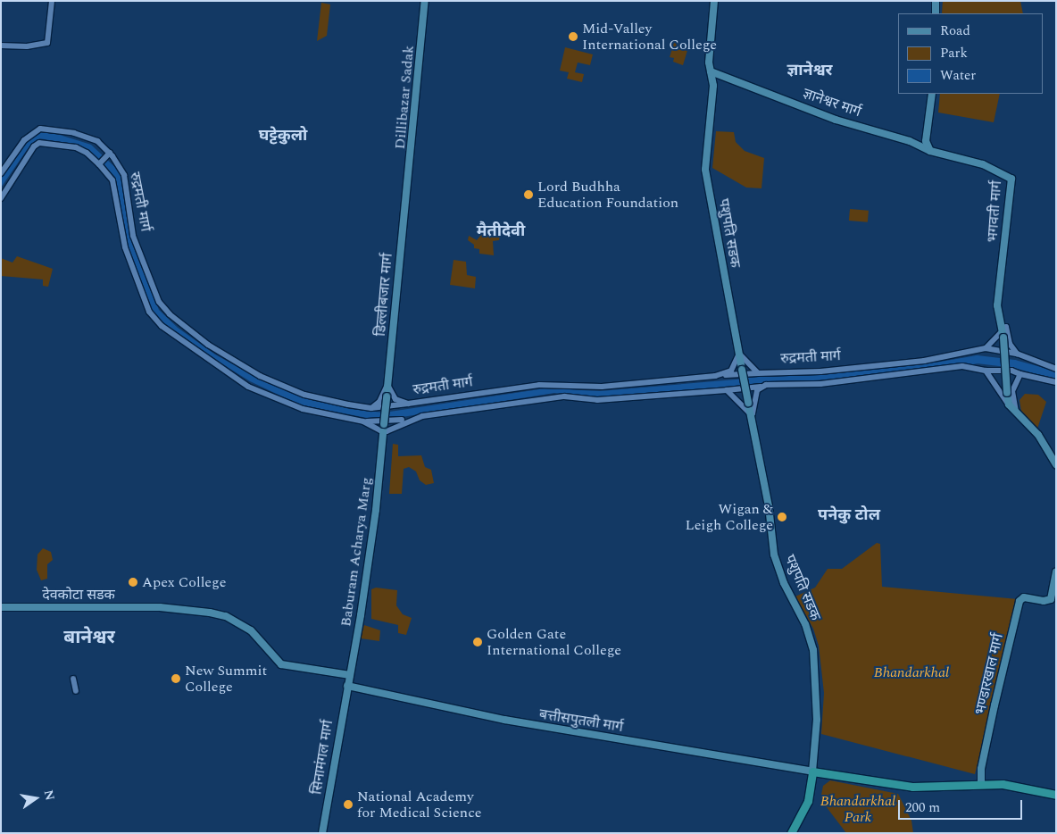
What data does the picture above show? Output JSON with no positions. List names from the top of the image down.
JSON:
{
  "streets": {
    "main road": [
      "Dillibazar Sadak",
      "ज्ञानेश्वर मार्ग",
      "भगवती मार्ग",
      "पशुपति सडक",
      "डिल्लीबजार मार्ग",
      "Baburam Acharya Marg",
      "देवकोटा सडक",
      "भण्डारखाल मार्ग",
      "बत्तीसपुतली मार्ग",
      "सिनामंगल मार्ग"
    ],
    "street": ["रुद्रमती मार्ग"]
  },
  "crossings": [
    ["Dillibazar Sadak", "डिल्लीबजार मार्ग"],
    ["ज्ञानेश्वर मार्ग", "भगवती मार्ग"],
    ["ज्ञानेश्वर मार्ग", "पशुपति सडक"],
    ["रुद्रमती मार्ग", "पशुपति सडक"],
    ["रुद्रमती मार्ग", "डिल्लीबजार मार्ग"],
    ["पशुपति सडक", "बत्तीसपुतली मार्ग"],
    ["डिल्लीबजार मार्ग", "Baburam Acharya Marg"],
    ["Baburam Acharya Marg", "देवकोटा सडक"],
    ["Baburam Acharya Marg", "बत्तीसपुतली मार्ग"],
    ["Baburam Acharya Marg", "सिनामंगल मार्ग"],
    ["बत्तीसपुतली मार्ग", "सिनामंगल मार्ग"]
  ],
  "districts": [
    "ज्ञानेश्वर",
    "घट्टेकुलो",
    "मैतीदेवी",
    "पनेकु टोल",
    "बानेश्वर"
  ],
  "parks": ["Bhandarkhal", "Bhandarkhal Park"],
  "places": [
    "Mid-Valley International College",
    "Lord Budhha Education Foundation",
    "Wigan & Leigh College",
    "Apex College",
    "Golden Gate International College",
    "New Summit College",
    "National Academy for Medical Science"
  ],
  "legend": ["Road", "Park", "Water"],
  "scale_bar": "200 m",
  "north": "right"
}
